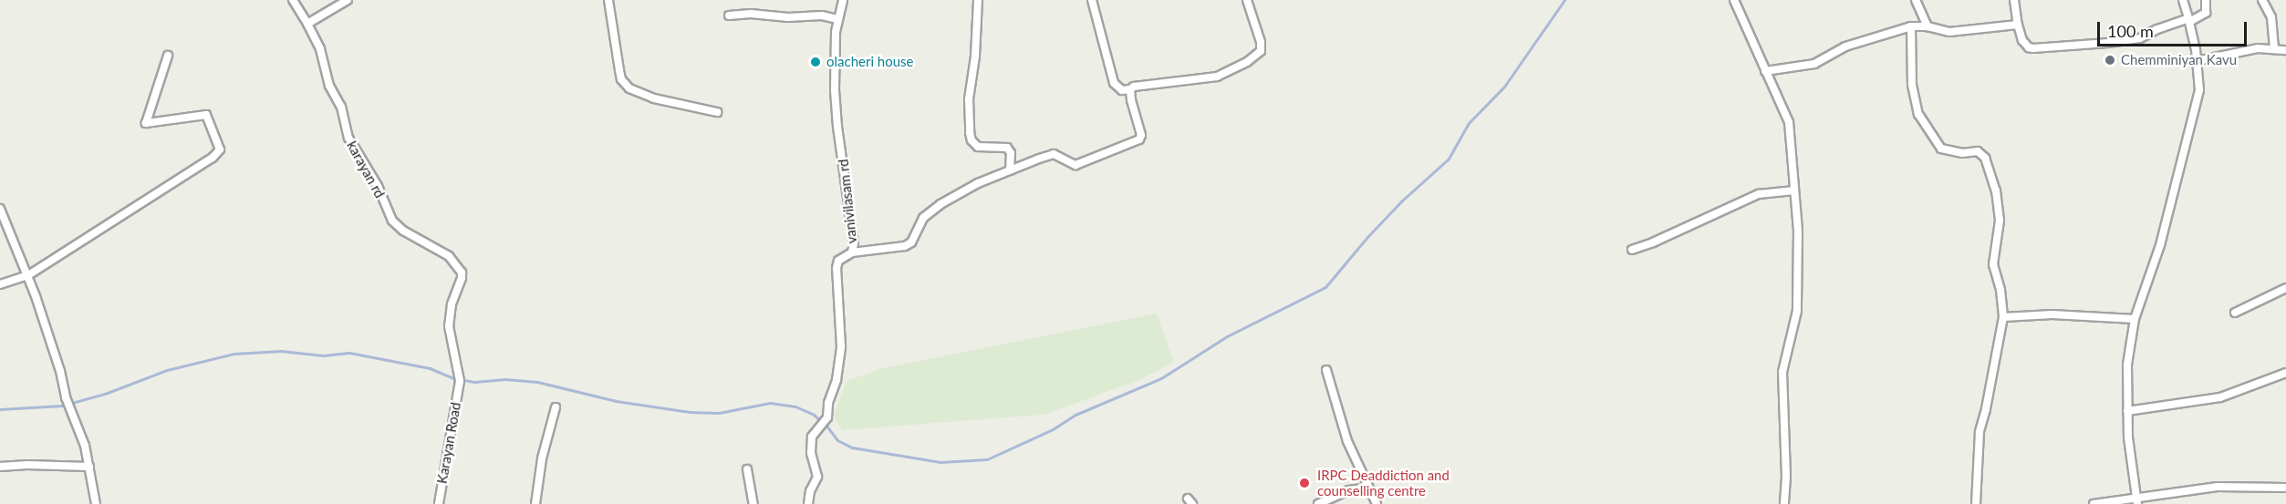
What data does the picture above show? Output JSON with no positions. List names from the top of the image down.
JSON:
{
  "streets": {
    "street": ["karayan rd", "vanivilasam rd", "Karayan Road"]
  },
  "crossings": [
    ["karayan rd", "Karayan Road"]
  ],
  "places": ["Chemminiyan Kavu", "olacheri house", "IRPC Deaddiction and counselling centre"],
  "scale_bar": "100 m"
}
